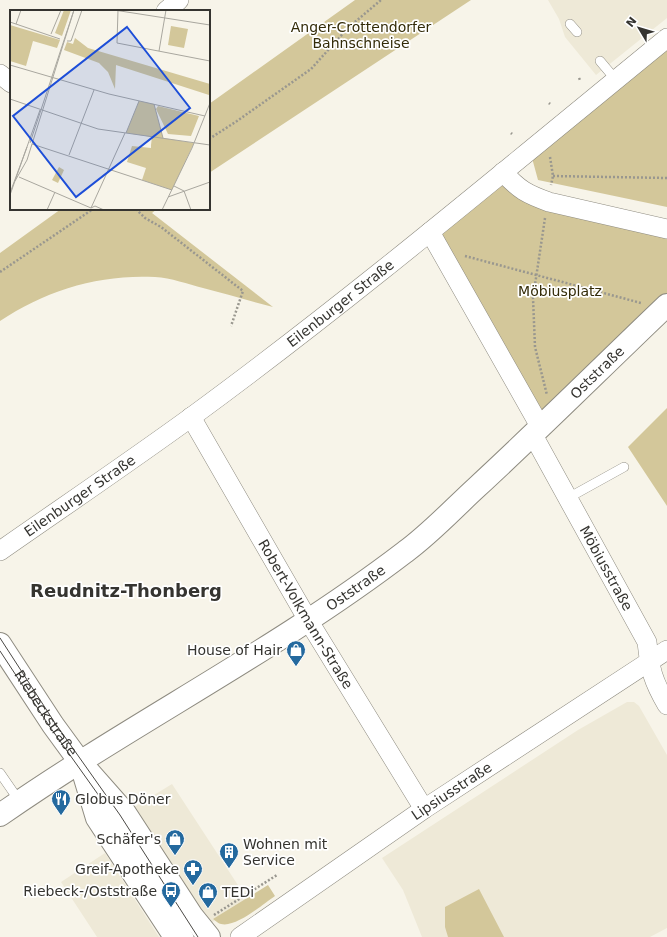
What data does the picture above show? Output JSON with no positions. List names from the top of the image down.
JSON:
{
  "streets": {
    "street": [
      "Eilenburger Straße",
      "Oststraße",
      "Möbiusstraße",
      "Robert-Volkmann-Straße",
      "Riebeckstraße",
      "Lipsiusstraße"
    ]
  },
  "crossings": [
    ["Eilenburger Straße", "Robert-Volkmann-Straße"],
    ["Oststraße", "Möbiusstraße"],
    ["Oststraße", "Robert-Volkmann-Straße"],
    ["Oststraße", "Riebeckstraße"],
    ["Möbiusstraße", "Lipsiusstraße"],
    ["Robert-Volkmann-Straße", "Lipsiusstraße"]
  ],
  "districts": ["Reudnitz-Thonberg"],
  "parks": ["Anger-Crottendorfer Bahnschneise", "Möbiusplatz"],
  "places": {
    "shop": ["House of Hair", "Schäfer's", "TEDi"],
    "restaurant": ["Globus Döner"],
    "building": ["Wohnen mit Service"],
    "pharmacy": ["Greif-Apotheke"],
    "bus stop": ["Riebeck-/Oststraße"]
  },
  "north": "top left"
}
